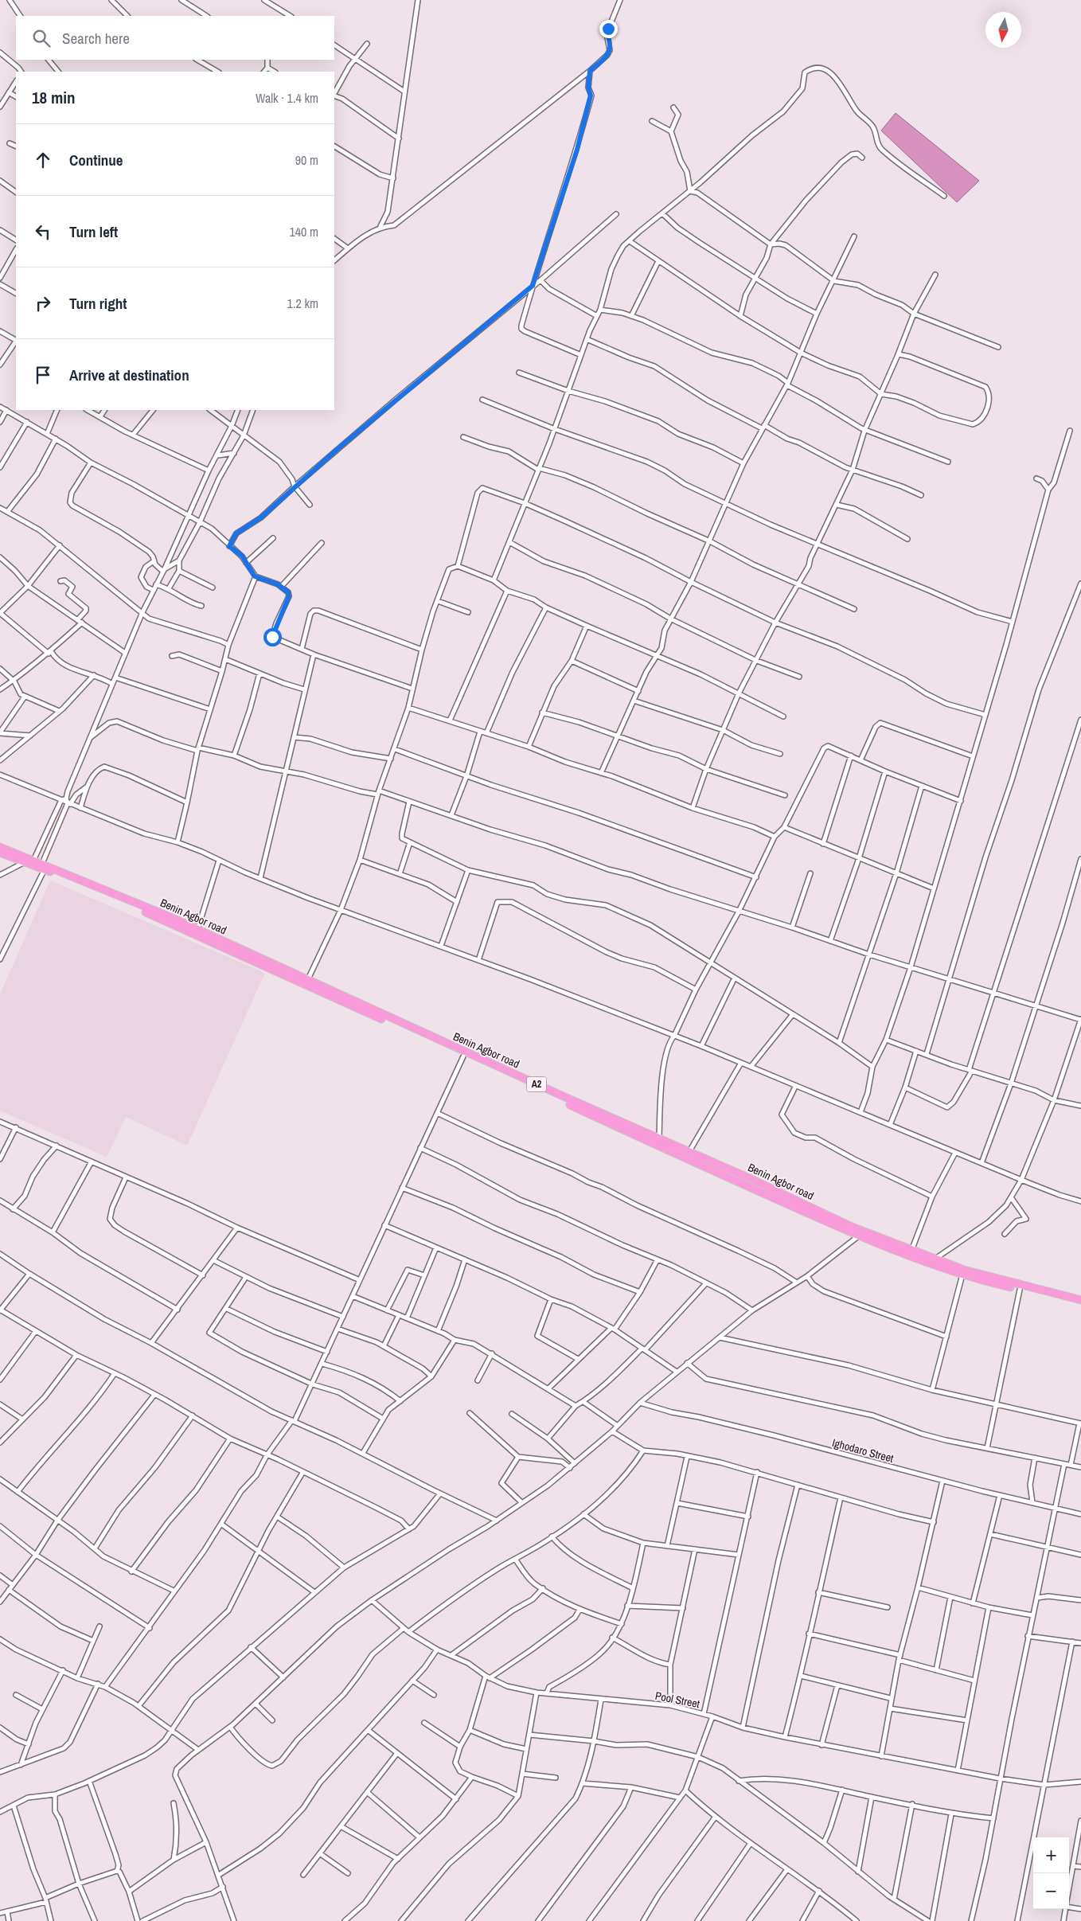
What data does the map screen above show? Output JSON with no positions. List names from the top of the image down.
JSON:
{
  "streets": {
    "highway": ["Benin Agbor road", "A2"],
    "street": ["Ighodaro Street", "Pool Street"]
  },
  "north": "bottom",
  "page": {
    "search": "Search here",
    "heading": ["18 min", "Walk · 1.4 km"],
    "list": [
      ["Continue", "90 m"],
      ["Turn left", "140 m"],
      ["Turn right", "1.2 km"],
      "Arrive at destination"
    ],
    "map_buttons": ["+", "−"]
  }
}
